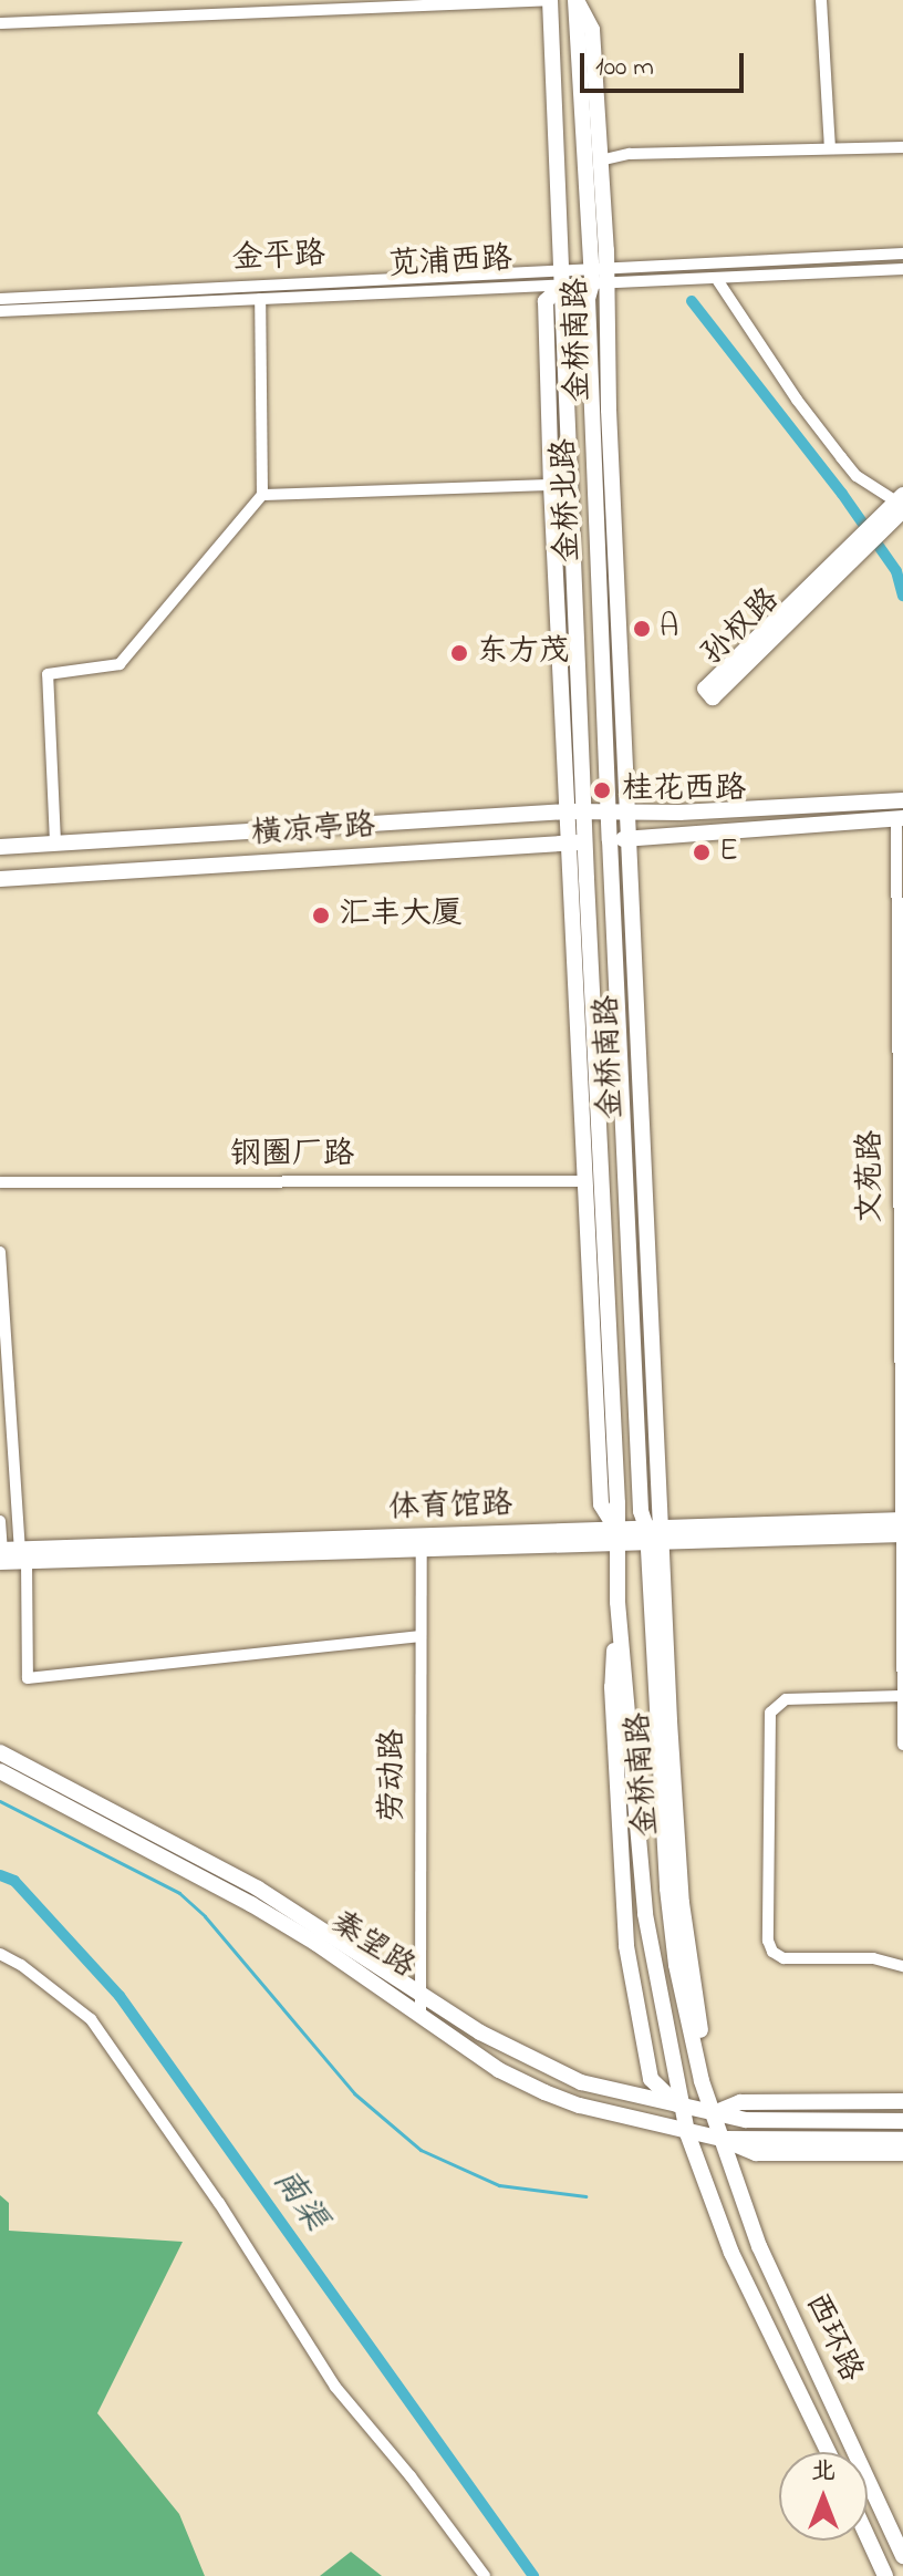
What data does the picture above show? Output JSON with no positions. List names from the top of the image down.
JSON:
{
  "streets": {
    "main road": [
      "金桥南路",
      "金桥北路",
      "孙权路",
      "横凉亭路",
      "体育馆路",
      "秦望路",
      "西环路"
    ],
    "street": [
      "金平路",
      "苋浦西路",
      "钢圈厂路",
      "文苑路",
      "劳动路"
    ]
  },
  "crossings": [
    ["金平路", "苋浦西路"],
    ["金平路", "金桥北路"],
    ["苋浦西路", "金桥南路"],
    ["苋浦西路", "金桥北路"],
    ["金桥南路", "金桥北路"],
    ["金桥南路", "横凉亭路"],
    ["金桥南路", "钢圈厂路"],
    ["金桥南路", "体育馆路"],
    ["金桥南路", "秦望路"],
    ["金桥南路", "西环路"],
    ["金桥北路", "横凉亭路"],
    ["文苑路", "体育馆路"],
    ["体育馆路", "劳动路"],
    ["劳动路", "秦望路"],
    ["秦望路", "西环路"]
  ],
  "water": ["南渠"],
  "places": [
    "A",
    "东方茂",
    "桂花西路",
    "E",
    "汇丰大厦"
  ],
  "scale_bar": "100 m",
  "north": "top"
}
